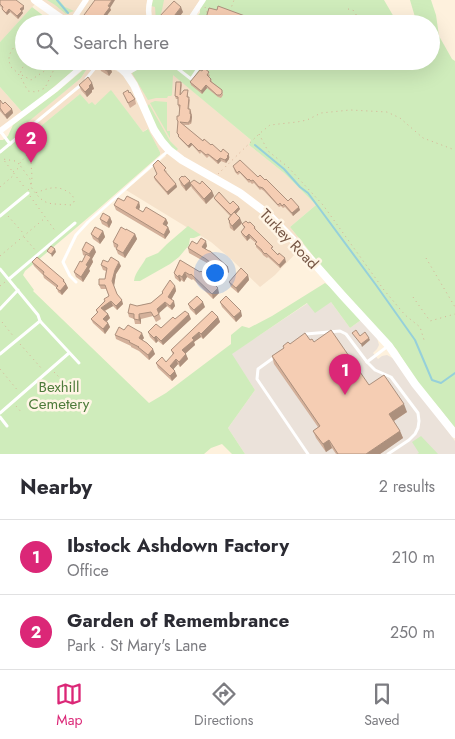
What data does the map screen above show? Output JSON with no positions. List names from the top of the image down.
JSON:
{
  "streets": {
    "street": ["Turkey Road"]
  },
  "parks": ["Bexhill Cemetery"],
  "page": {
    "search": "Search here",
    "pins": ["2", "1"],
    "heading": ["Nearby", "2 results"],
    "list": [
      {
        "mark": "1",
        "name": "Ibstock Ashdown Factory",
        "note": "Office",
        "value": "210 m"
      },
      {
        "mark": "2",
        "name": "Garden of Remembrance",
        "note": "Park · St Mary's Lane",
        "value": "250 m"
      }
    ],
    "nav": ["Map", "Directions", "Saved"]
  }
}
